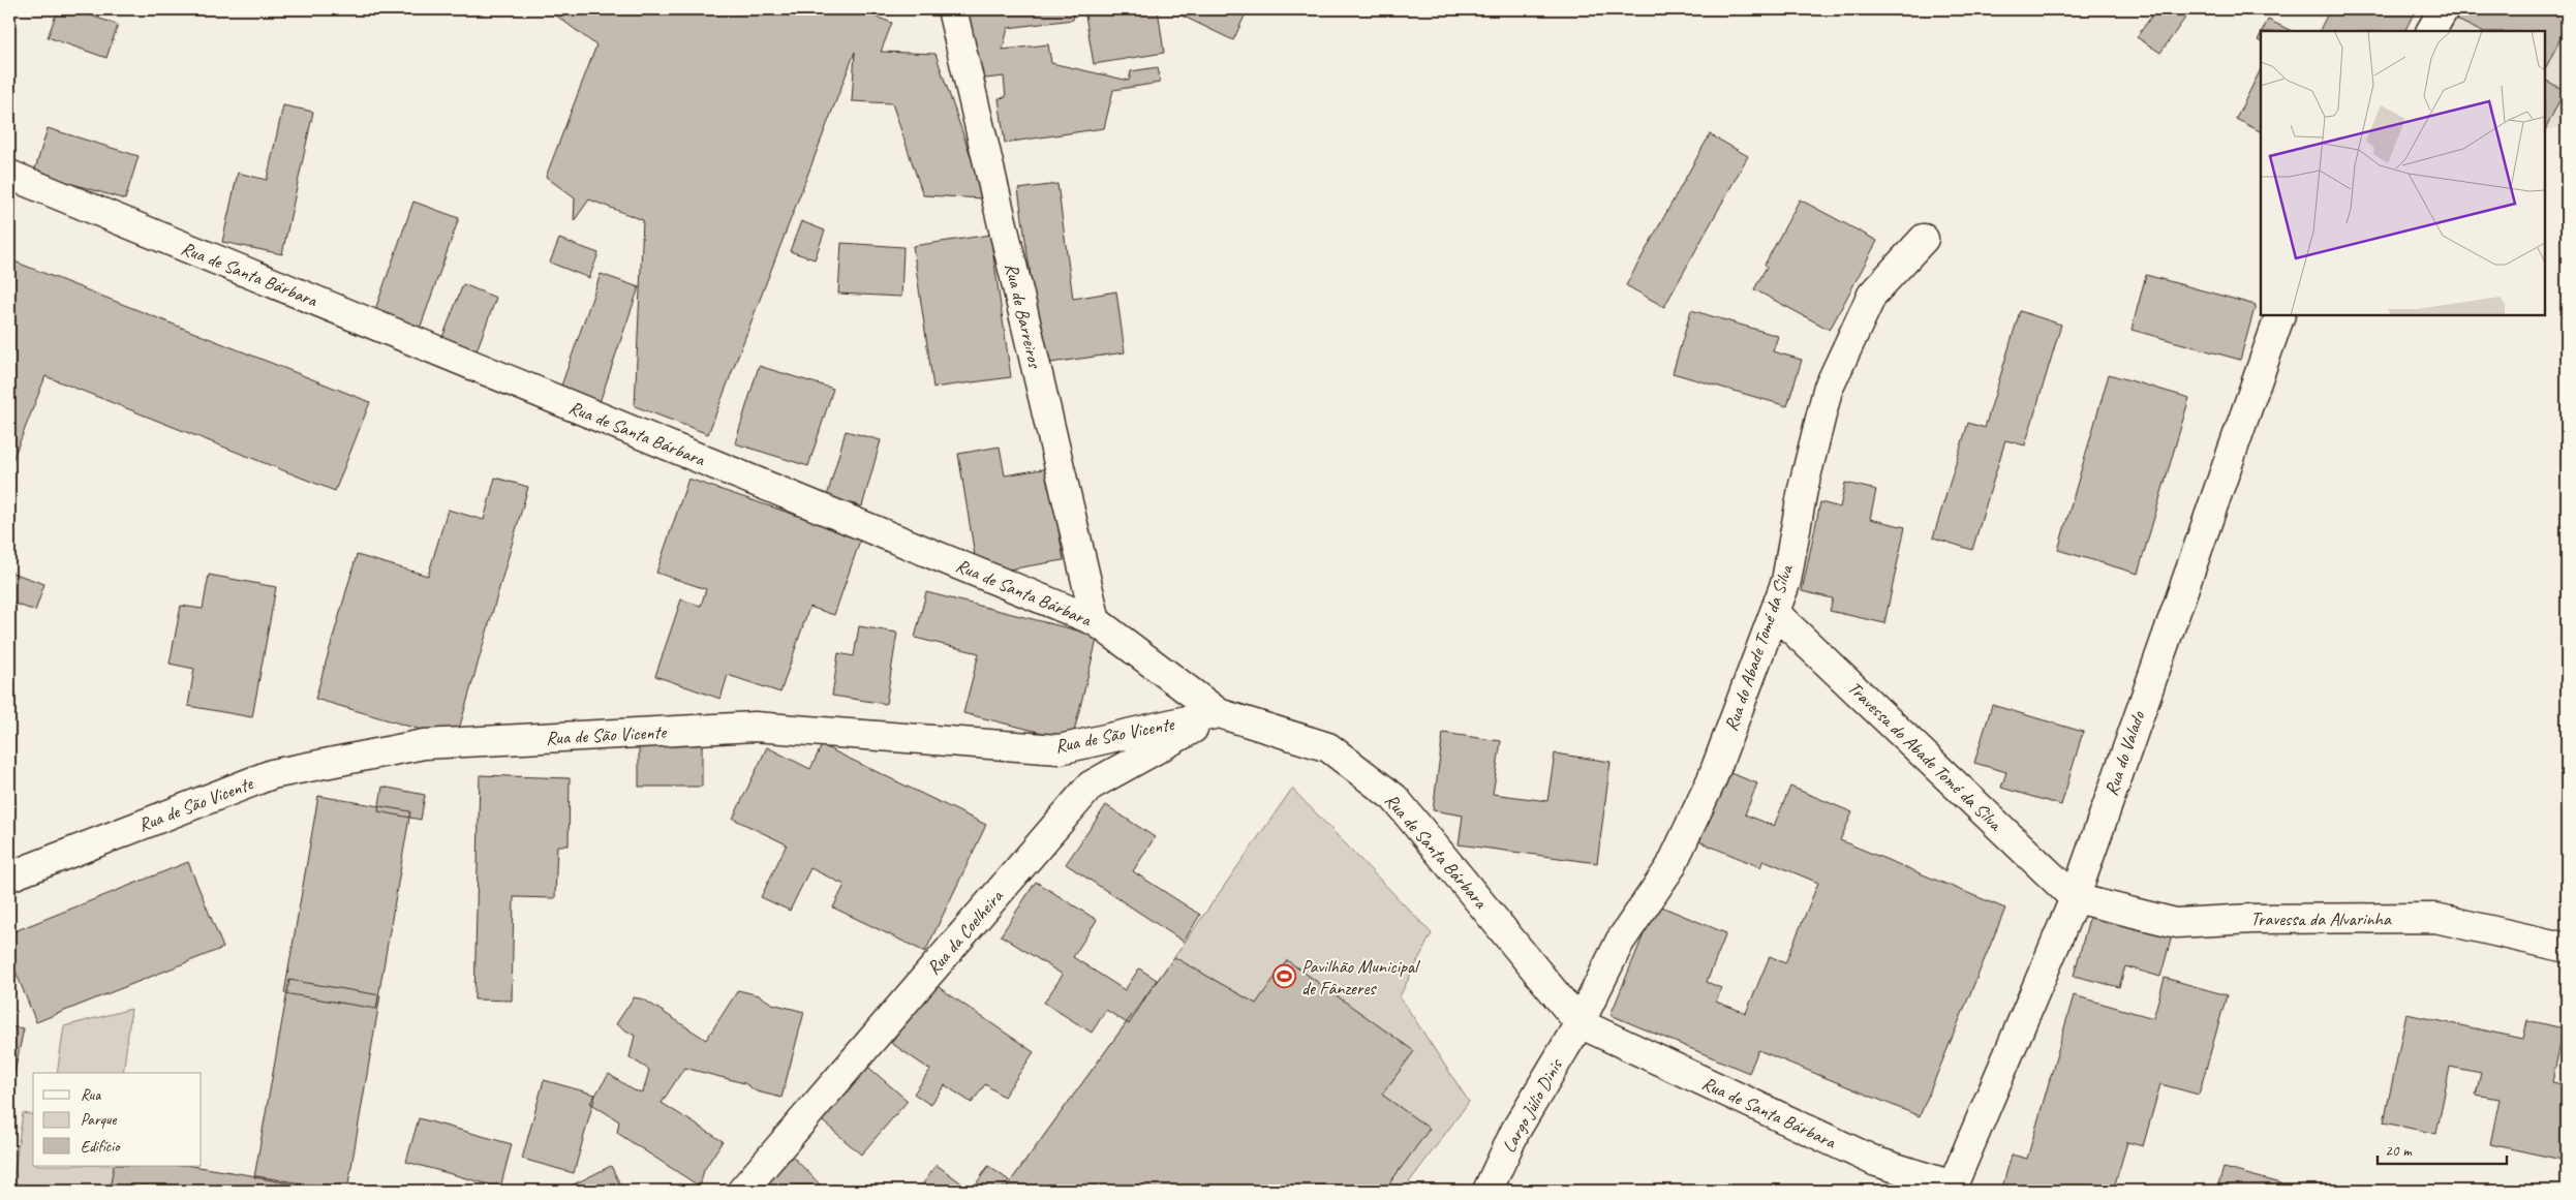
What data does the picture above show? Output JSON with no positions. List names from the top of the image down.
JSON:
{
  "streets": {
    "street": [
      "Rua de Santa Bárbara",
      "Rua de Barreiros",
      "Rua do Abade Tomé da Silva",
      "Rua de São Vicente",
      "Rua do Valado",
      "Travessa do Abade Tomé da Silva",
      "Travessa da Alvarinha",
      "Rua da Coelheira",
      "Largo Júlio Dinis"
    ]
  },
  "crossings": [
    ["Rua de Santa Bárbara", "Rua de Barreiros"],
    ["Rua de Santa Bárbara", "Rua do Abade Tomé da Silva"],
    ["Rua de Santa Bárbara", "Rua de São Vicente"],
    ["Rua de Santa Bárbara", "Rua do Valado"],
    ["Rua de Santa Bárbara", "Rua da Coelheira"],
    ["Rua de Santa Bárbara", "Largo Júlio Dinis"],
    ["Rua do Abade Tomé da Silva", "Travessa do Abade Tomé da Silva"],
    ["Rua do Abade Tomé da Silva", "Largo Júlio Dinis"],
    ["Rua de São Vicente", "Rua da Coelheira"],
    ["Rua do Valado", "Travessa do Abade Tomé da Silva"],
    ["Rua do Valado", "Travessa da Alvarinha"],
    ["Travessa do Abade Tomé da Silva", "Travessa da Alvarinha"]
  ],
  "places": {
    "sports": ["Pavilhão Municipal de Fânzeres"]
  },
  "legend": ["Rua", "Parque", "Edifício"],
  "scale_bar": "20 m"
}
